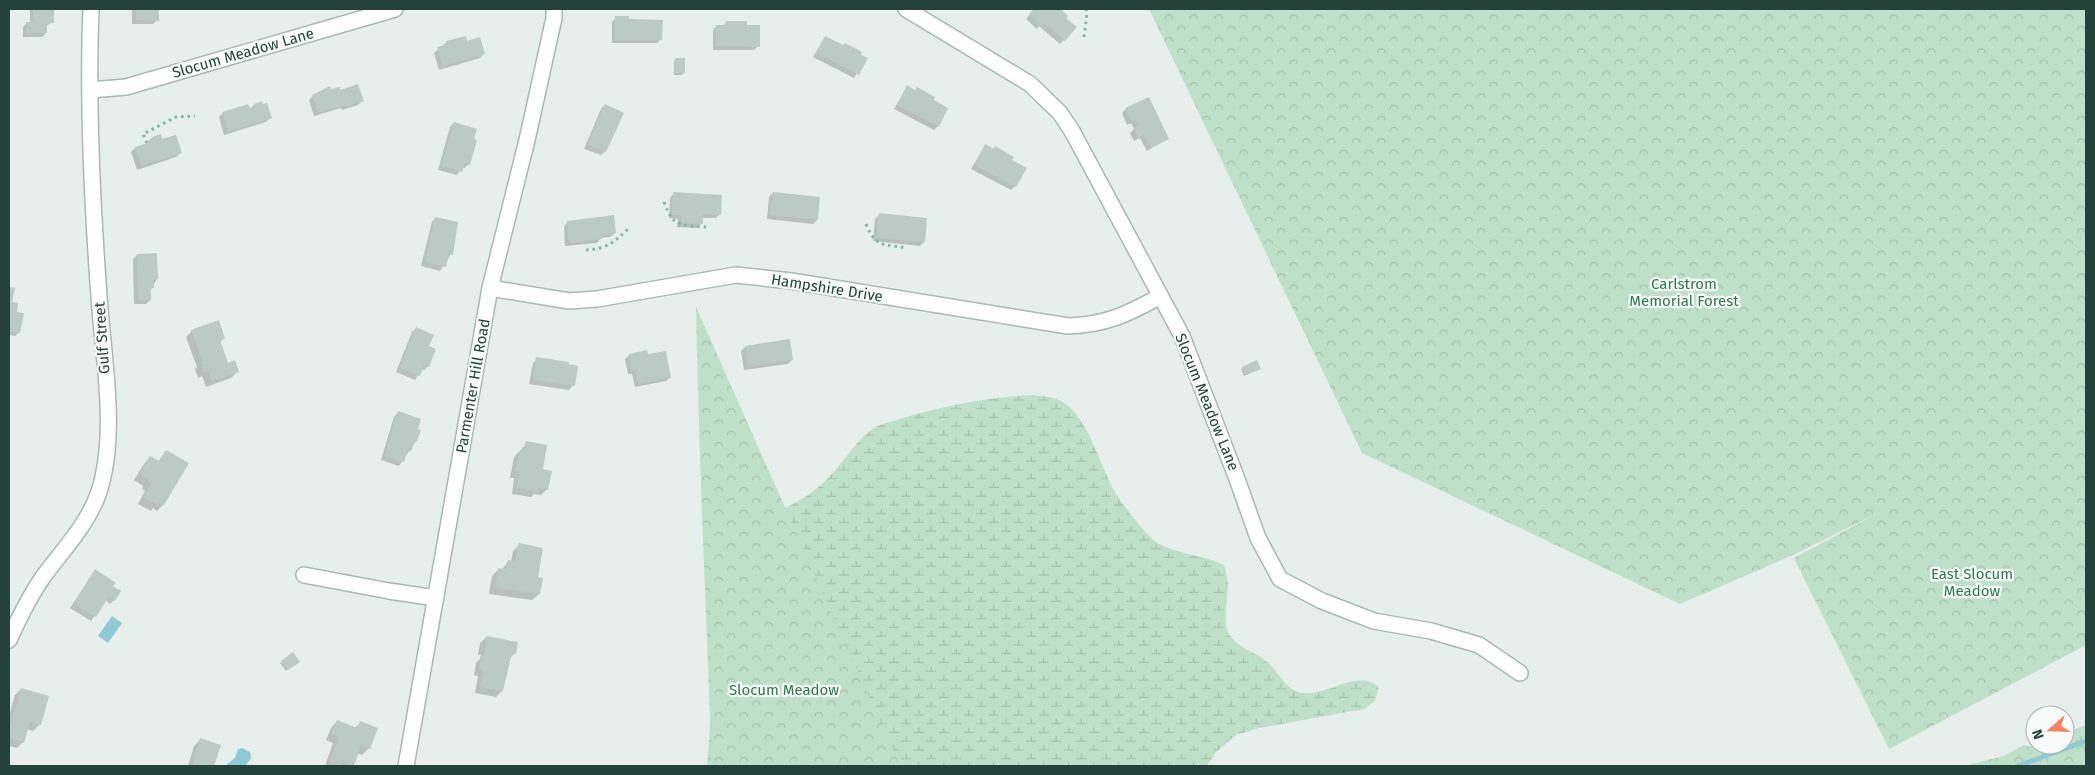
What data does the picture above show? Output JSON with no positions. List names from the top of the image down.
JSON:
{
  "streets": {
    "street": [
      "Slocum Meadow Lane",
      "Hampshire Drive",
      "Gulf Street",
      "Parmenter Hill Road"
    ]
  },
  "crossings": [
    ["Slocum Meadow Lane", "Hampshire Drive"],
    ["Slocum Meadow Lane", "Gulf Street"],
    ["Hampshire Drive", "Parmenter Hill Road"]
  ],
  "parks": ["Carlstrom Memorial Forest", "East Slocum Meadow", "Slocum Meadow"],
  "north": "left"
}
